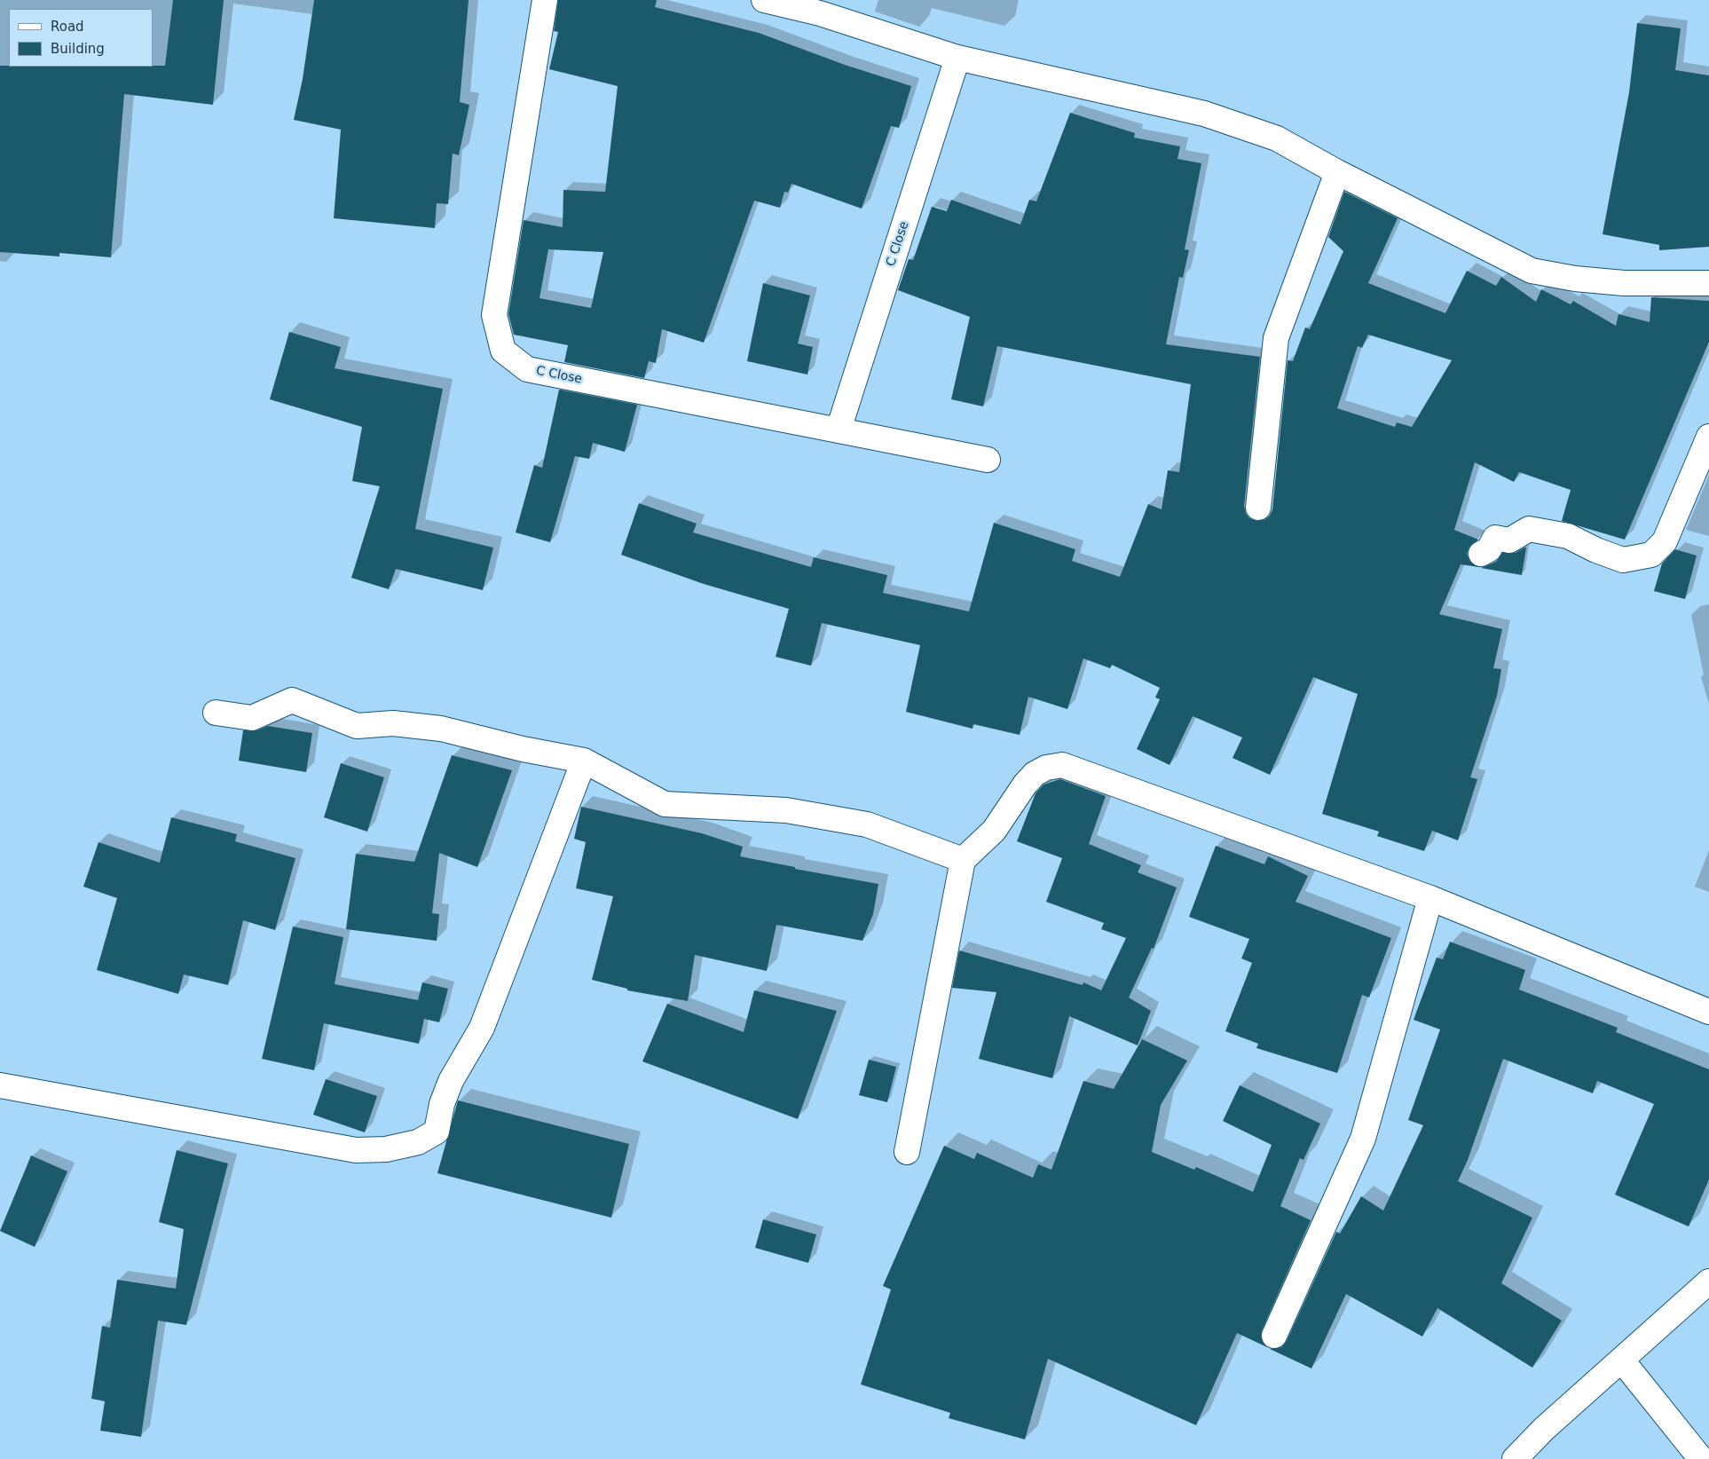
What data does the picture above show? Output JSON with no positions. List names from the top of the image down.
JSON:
{
  "streets": {
    "street": ["C Close"]
  },
  "legend": ["Road", "Building"]
}
